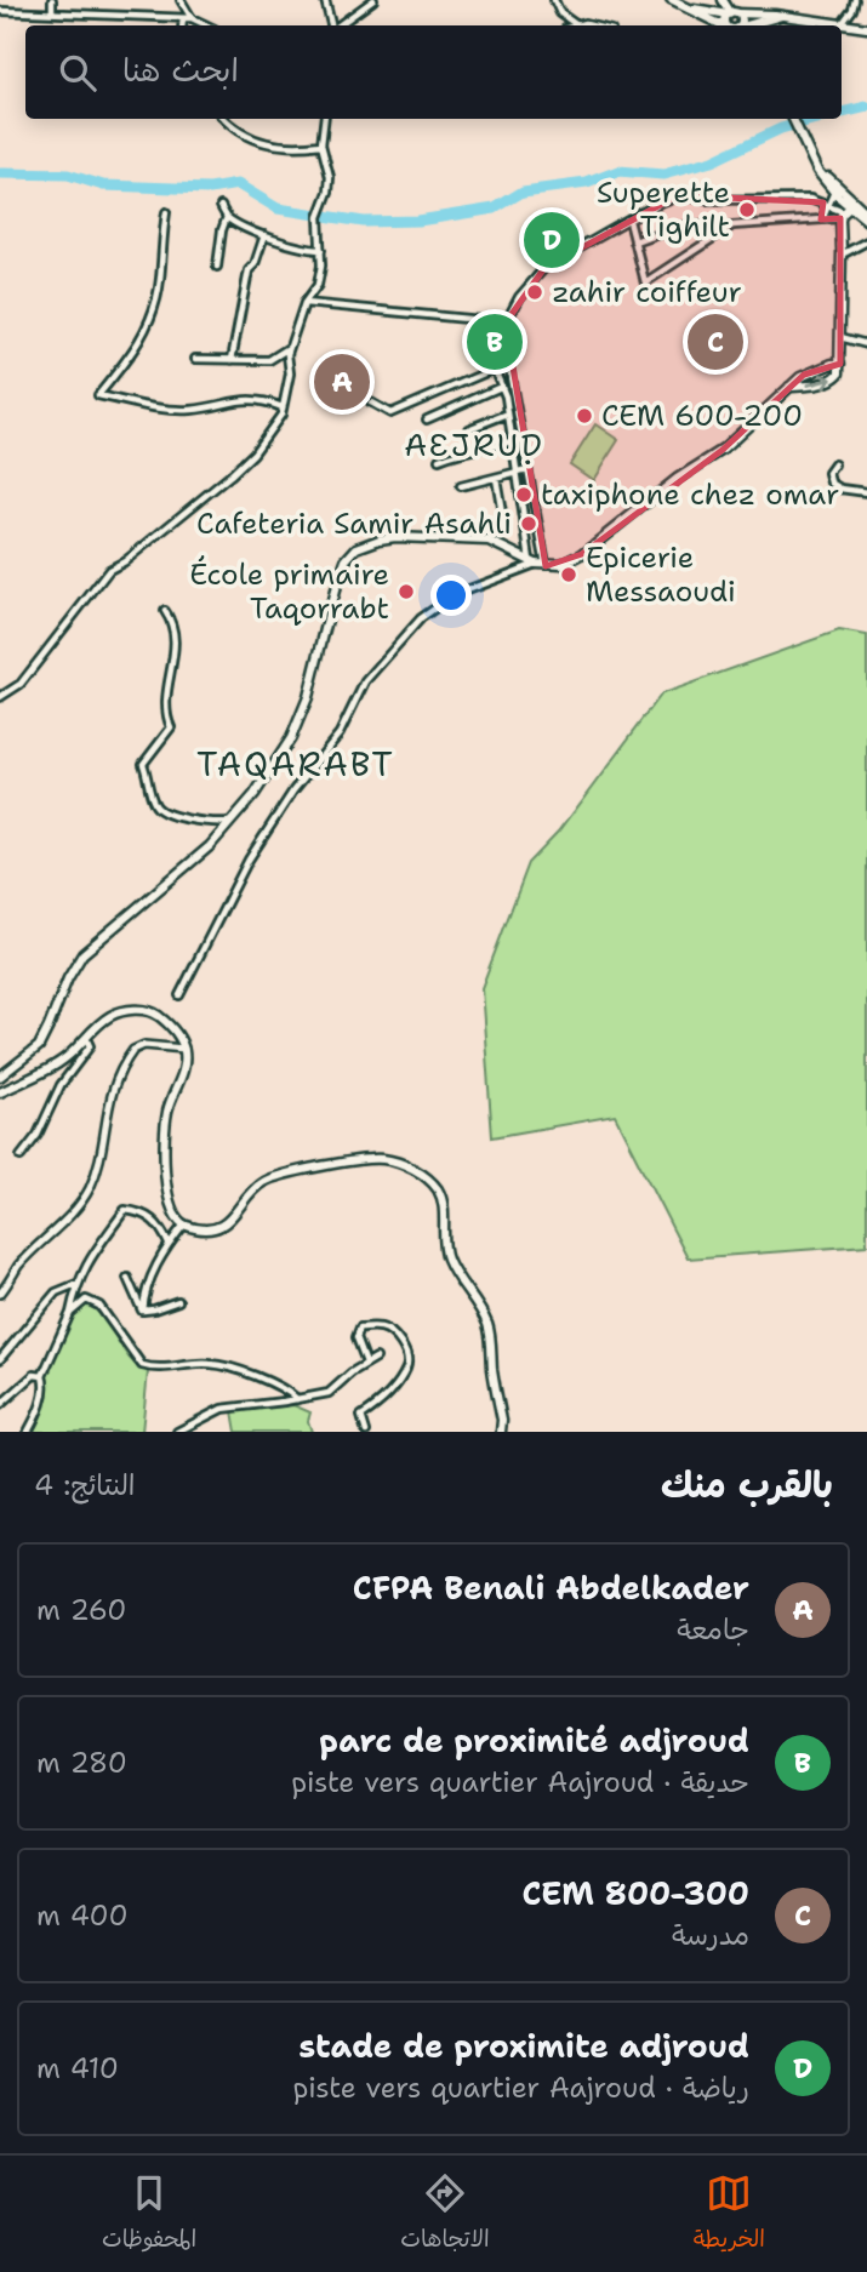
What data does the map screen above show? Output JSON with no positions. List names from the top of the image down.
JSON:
{
  "districts": ["AƐJRUḌ", "TAQARABT"],
  "places": [
    "Superette Tighilt",
    "zahir coiffeur",
    "CEM 600-200",
    "taxiphone chez omar",
    "Cafeteria Samir Asahli",
    "Epicerie Messaoudi",
    "École primaire Taqorrabt"
  ],
  "page": {
    "search": "ابحث هنا",
    "pins": [
      "D",
      "B",
      "C",
      "A"
    ],
    "heading": ["بالقرب منك", "النتائج: 4"],
    "list": [
      {
        "mark": "A",
        "name": "CFPA Benali Abdelkader",
        "note": "جامعة",
        "value": "260 m"
      },
      {
        "mark": "B",
        "name": "parc de proximité adjroud",
        "note": "حديقة · piste vers quartier Aajroud",
        "value": "280 m"
      },
      {
        "mark": "C",
        "name": "CEM 800-300",
        "note": "مدرسة",
        "value": "400 m"
      },
      {
        "mark": "D",
        "name": "stade de proximite adjroud",
        "note": "رياضة · piste vers quartier Aajroud",
        "value": "410 m"
      }
    ],
    "nav": ["الخريطة", "الاتجاهات", "المحفوظات"]
  }
}
